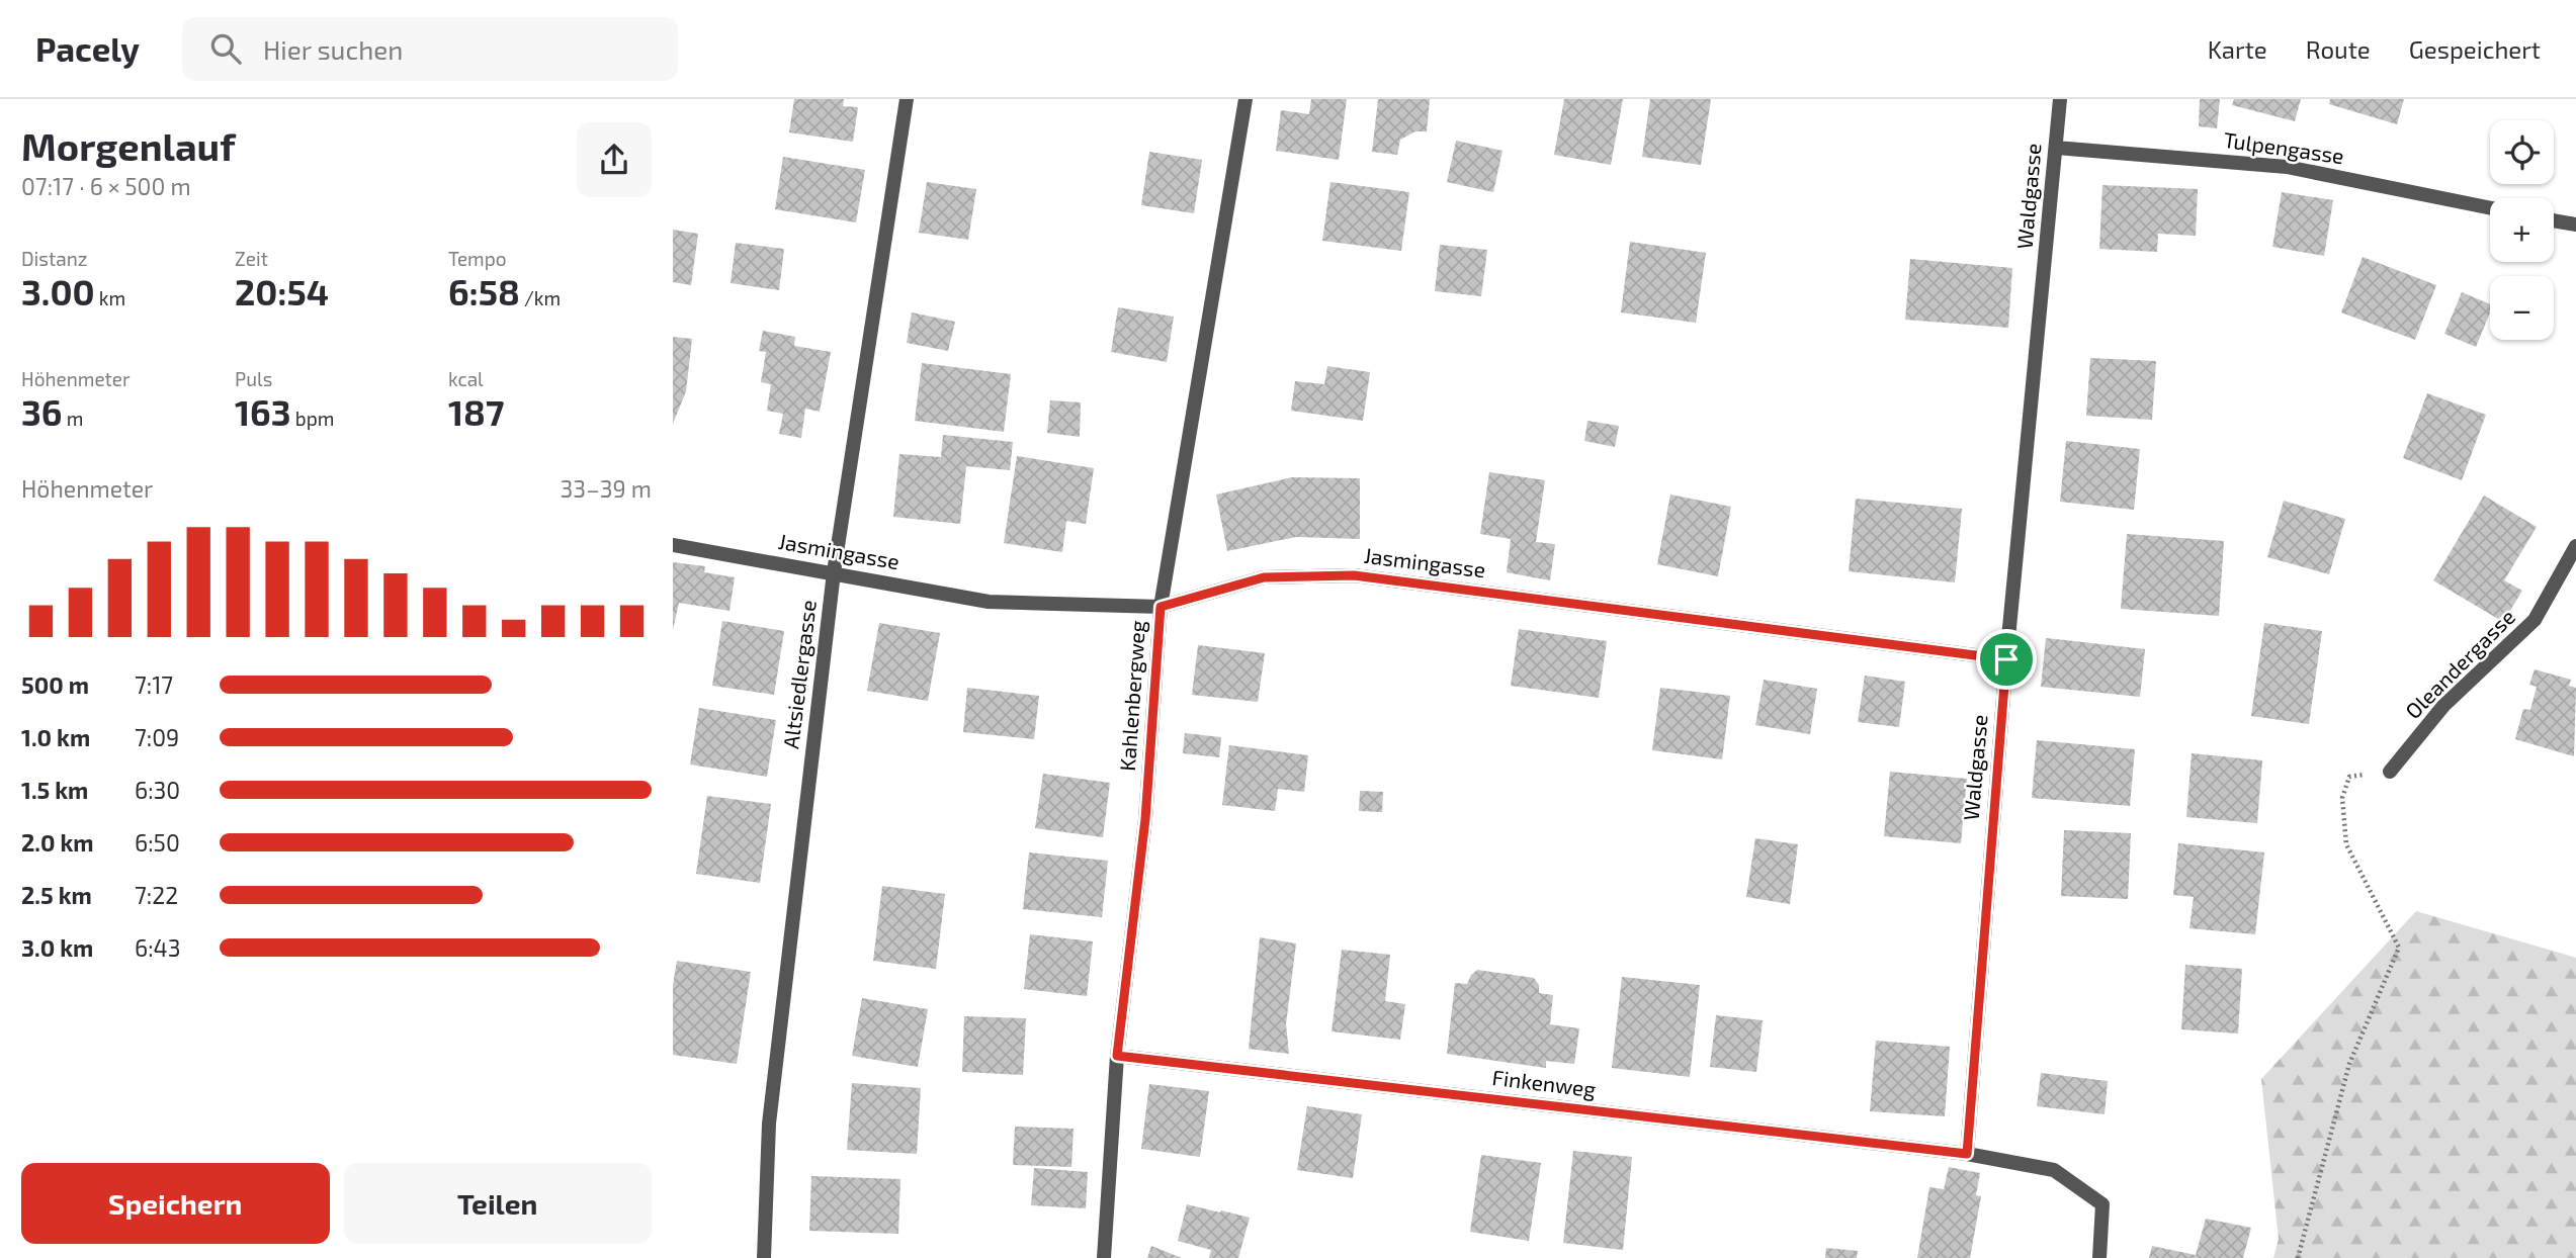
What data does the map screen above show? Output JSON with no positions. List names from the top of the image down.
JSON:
{
  "streets": {
    "street": [
      "Tulpengasse",
      "Waldgasse",
      "Jasmingasse",
      "Oleandergasse",
      "Altsiedlergasse",
      "Kahlenbergweg",
      "Finkenweg"
    ]
  },
  "crossings": [
    ["Tulpengasse", "Waldgasse"],
    ["Waldgasse", "Jasmingasse"],
    ["Waldgasse", "Finkenweg"],
    ["Jasmingasse", "Altsiedlergasse"],
    ["Jasmingasse", "Kahlenbergweg"],
    ["Kahlenbergweg", "Finkenweg"]
  ],
  "page": {
    "header": "Pacely",
    "search": "Hier suchen",
    "nav": ["Karte", "Route", "Gespeichert"],
    "heading": ["Morgenlauf", "07:17 · 6 × 500 m"],
    "map_buttons": ["+", "−"],
    "stats": [
      ["Distanz", "3.00 km"],
      ["Zeit", "20:54"],
      ["Tempo", "6:58 /km"],
      ["Höhenmeter", "36 m"],
      ["Puls", "163 bpm"],
      ["kcal", "187"]
    ],
    "chart": ["Höhenmeter", "33–39 m"],
    "list": [
      {
        "name": "500 m",
        "note": "7:17"
      },
      {
        "name": "1.0 km",
        "note": "7:09"
      },
      {
        "name": "1.5 km",
        "note": "6:30"
      },
      {
        "name": "2.0 km",
        "note": "6:50"
      },
      {
        "name": "2.5 km",
        "note": "7:22"
      },
      {
        "name": "3.0 km",
        "note": "6:43"
      }
    ],
    "buttons": ["Speichern", "Teilen"]
  }
}
